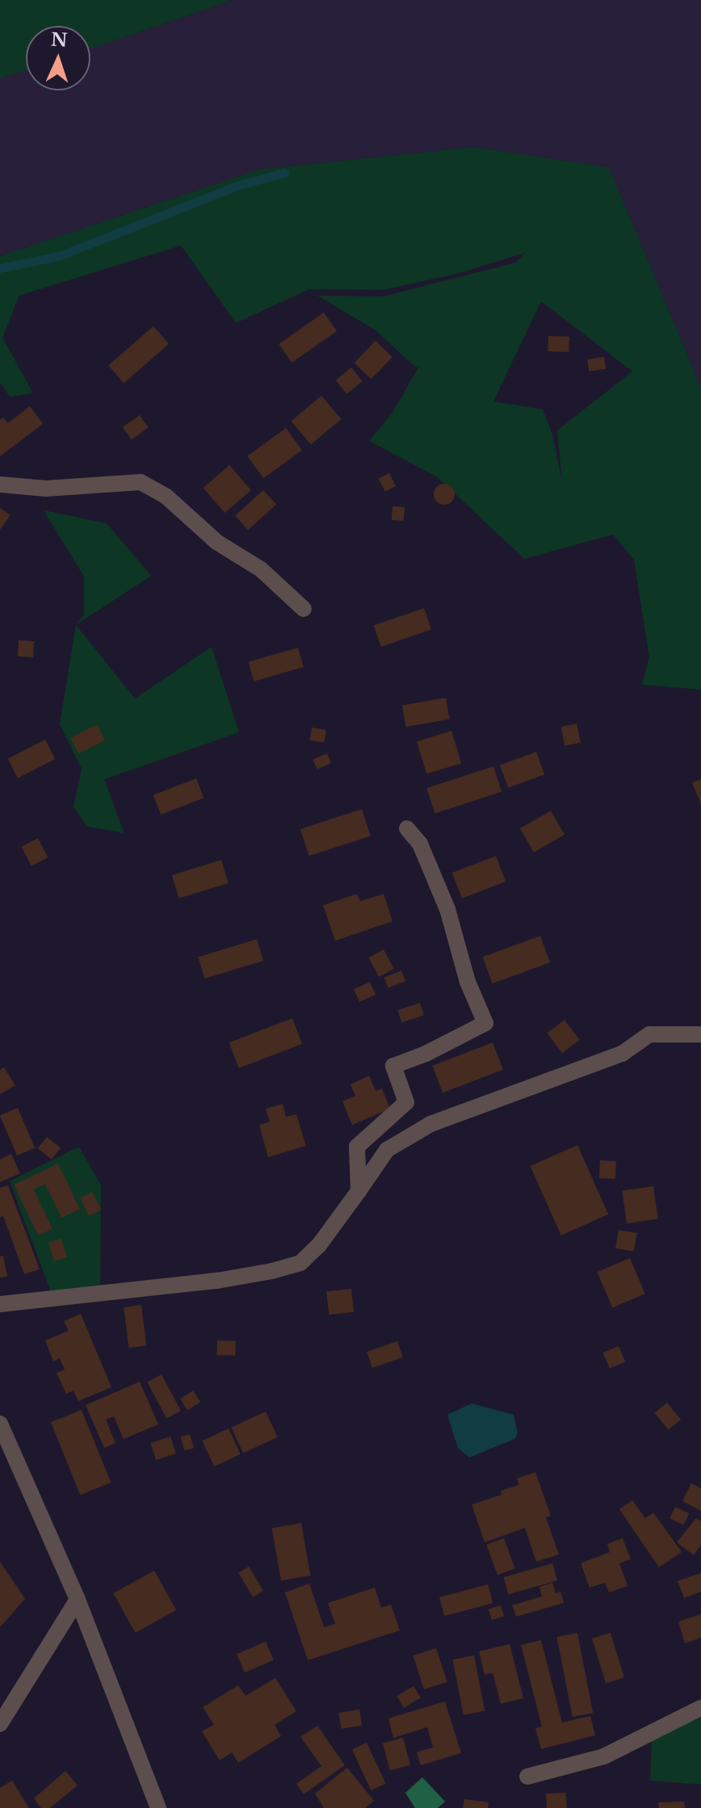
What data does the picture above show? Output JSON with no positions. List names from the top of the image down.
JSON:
{
  "north": "top"
}
